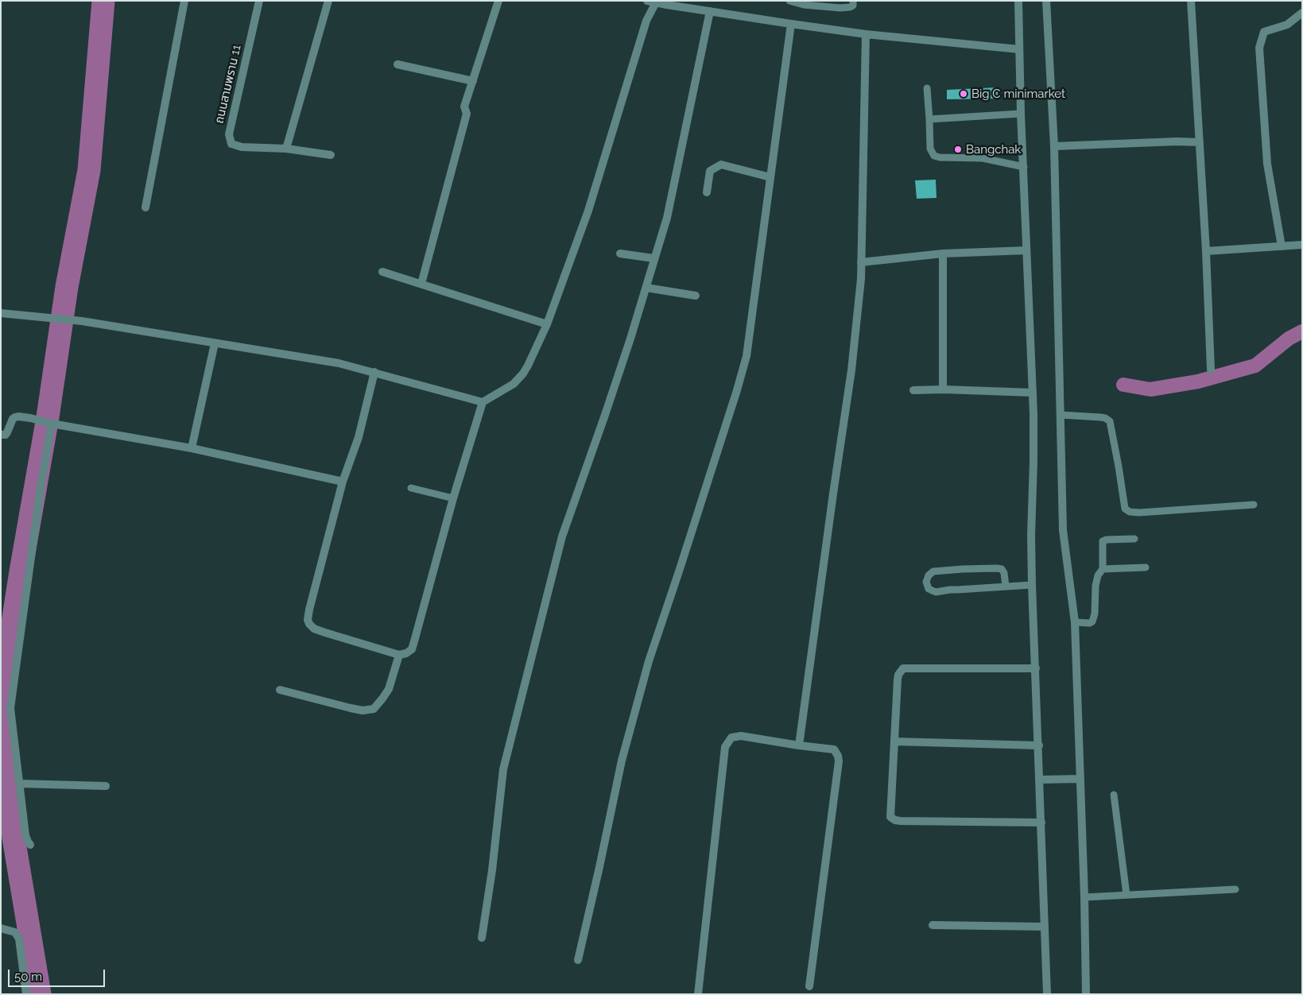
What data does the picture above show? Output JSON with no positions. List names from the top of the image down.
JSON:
{
  "streets": {
    "street": ["ถนนสามพราน 11"]
  },
  "places": ["Big C minimarket", "Bangchak"],
  "scale_bar": "50 m"
}
